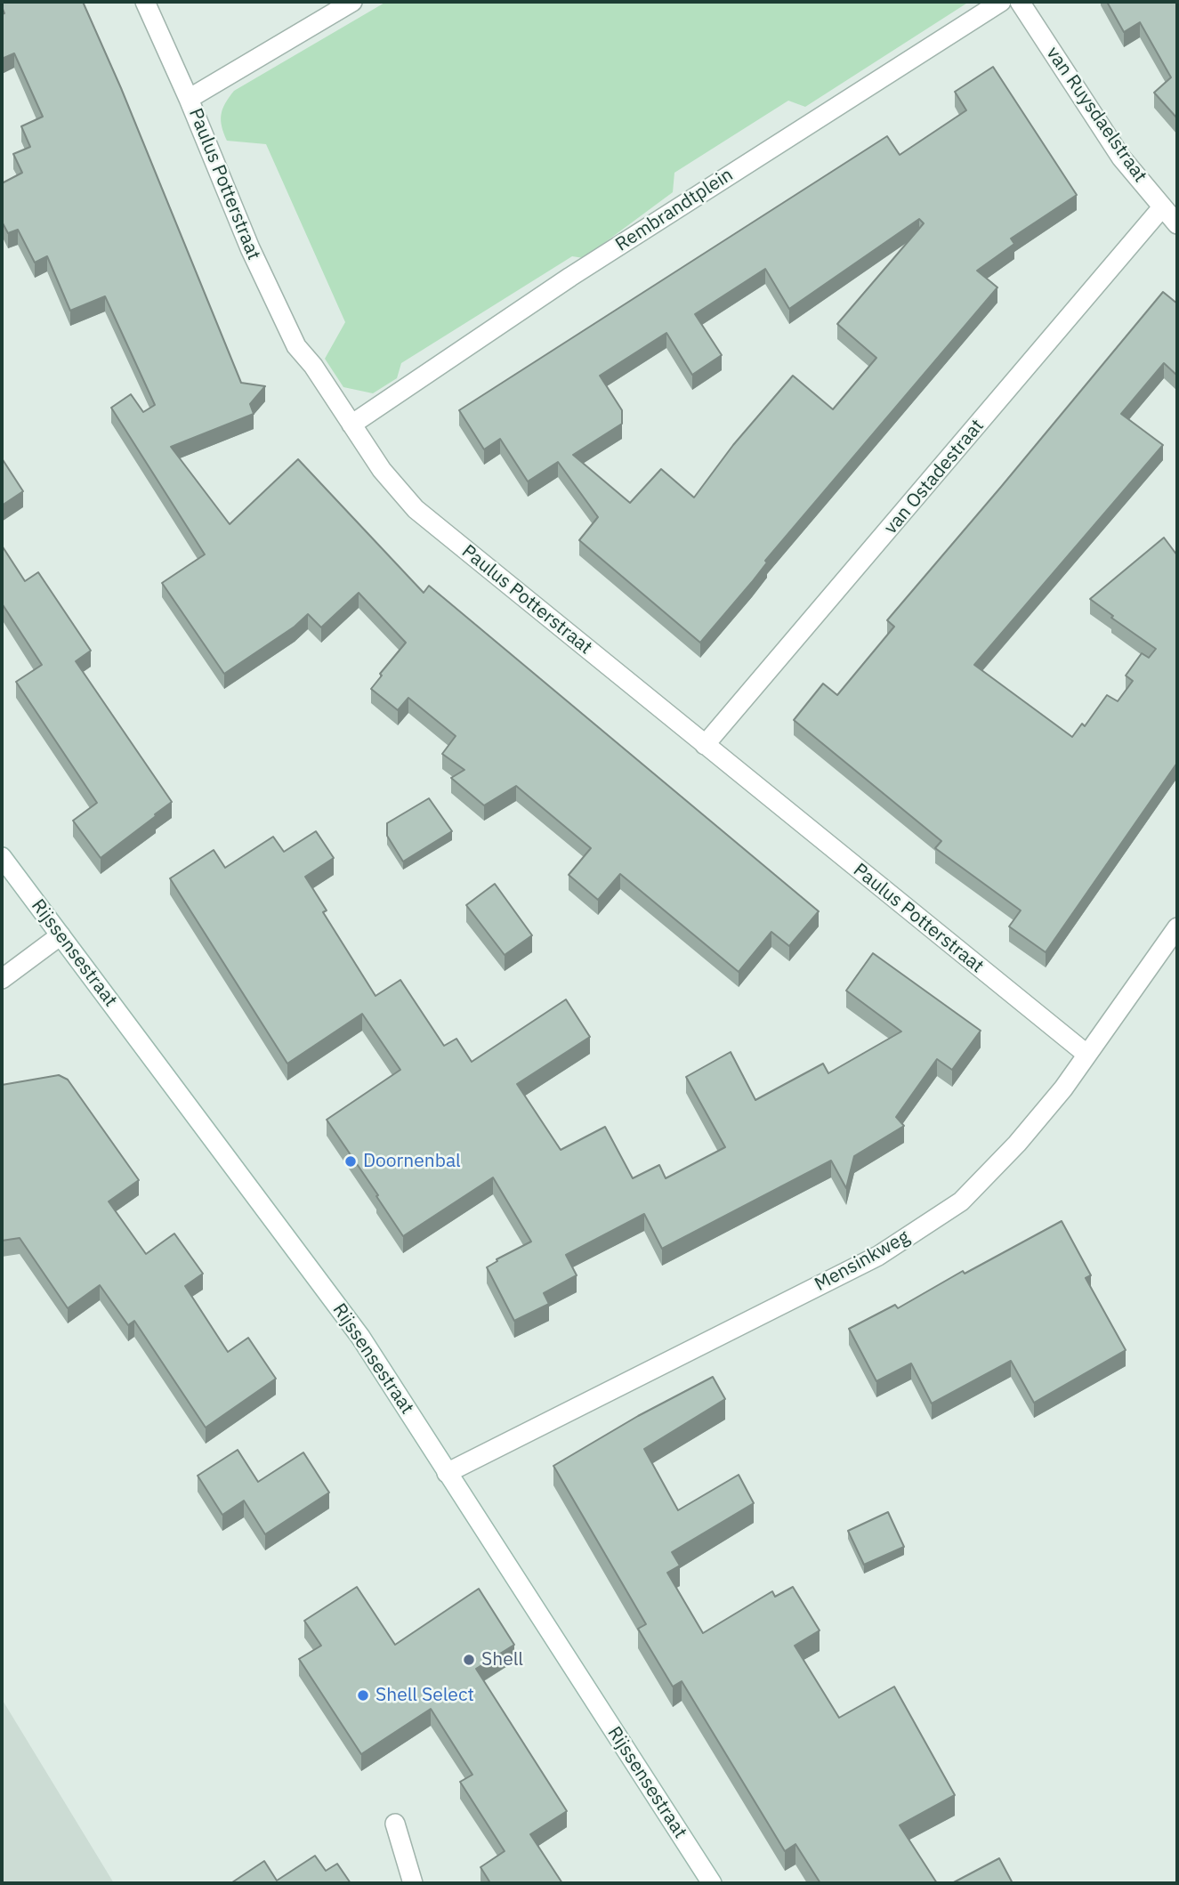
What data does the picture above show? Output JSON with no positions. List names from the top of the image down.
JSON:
{
  "streets": {
    "street": [
      "van Ruysdaelstraat",
      "Paulus Potterstraat",
      "Rembrandtplein",
      "van Ostadestraat",
      "Rijssensestraat",
      "Mensinkweg"
    ]
  },
  "crossings": [
    ["van Ruysdaelstraat", "van Ostadestraat"],
    ["Paulus Potterstraat", "Rembrandtplein"],
    ["Paulus Potterstraat", "van Ostadestraat"],
    ["Paulus Potterstraat", "Mensinkweg"],
    ["Rijssensestraat", "Mensinkweg"]
  ],
  "places": ["Doornenbal", "Shell", "Shell Select"]
}
